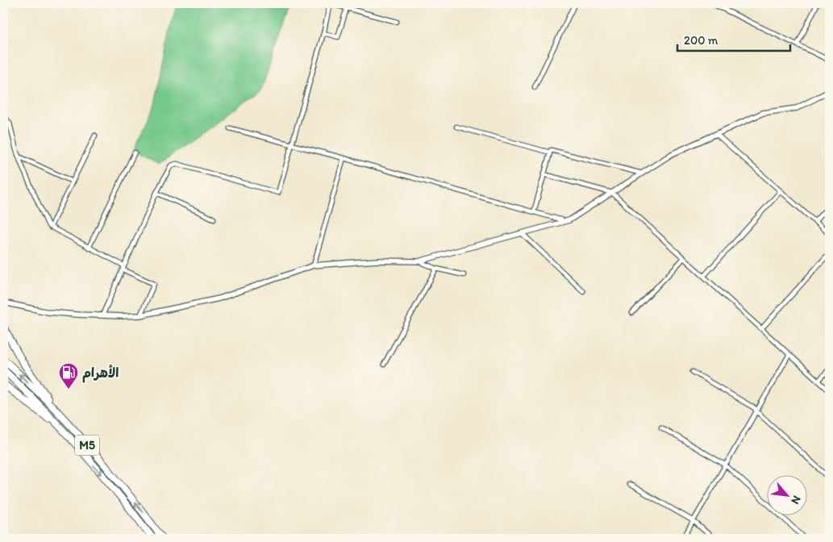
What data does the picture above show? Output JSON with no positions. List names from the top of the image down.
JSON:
{
  "streets": {
    "highway": ["M5"]
  },
  "places": {
    "fuel station": ["الأهرام"]
  },
  "scale_bar": "200 m",
  "north": "bottom right"
}
